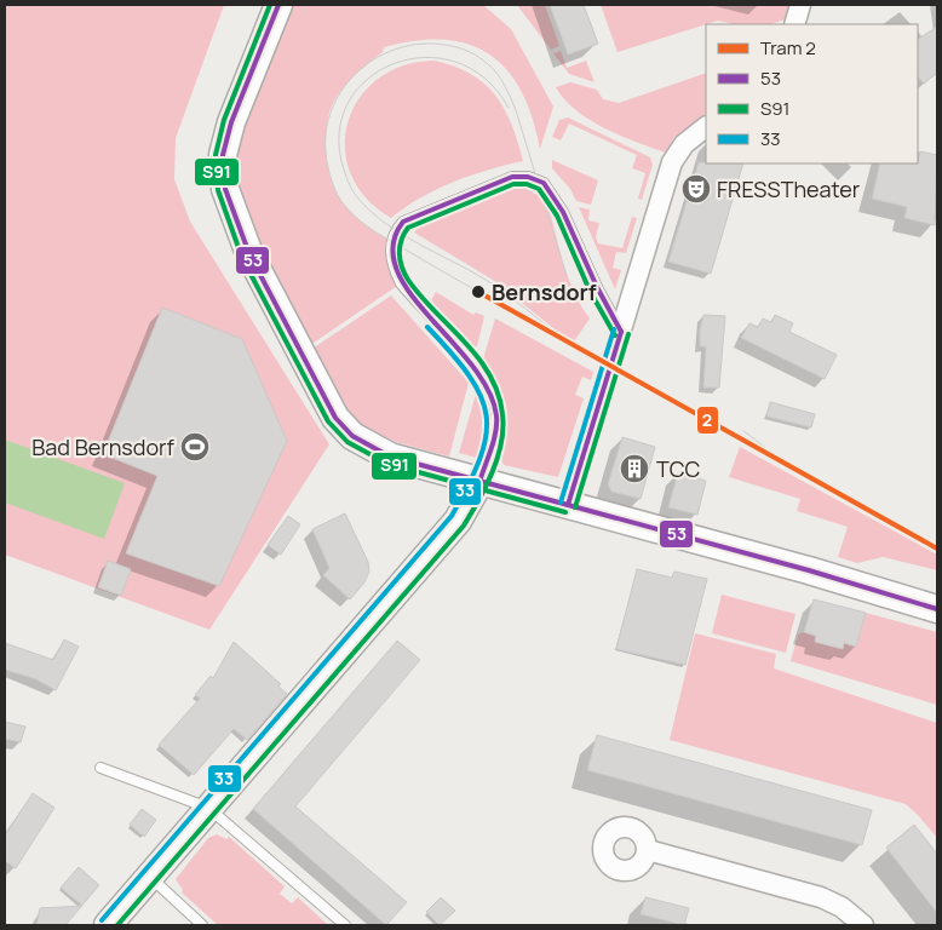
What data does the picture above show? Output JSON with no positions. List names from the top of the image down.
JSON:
{
  "places": {
    "theatre": ["FRESSTheater"],
    "other": ["Bernsdorf"],
    "sports": ["Bad Bernsdorf"],
    "building": ["TCC"]
  },
  "lines": [
    "transit line 53",
    "transit line S91",
    "tram line 2",
    "transit line 33"
  ],
  "legend": [
    "Tram 2",
    "53",
    "S91",
    "33"
  ]
}
